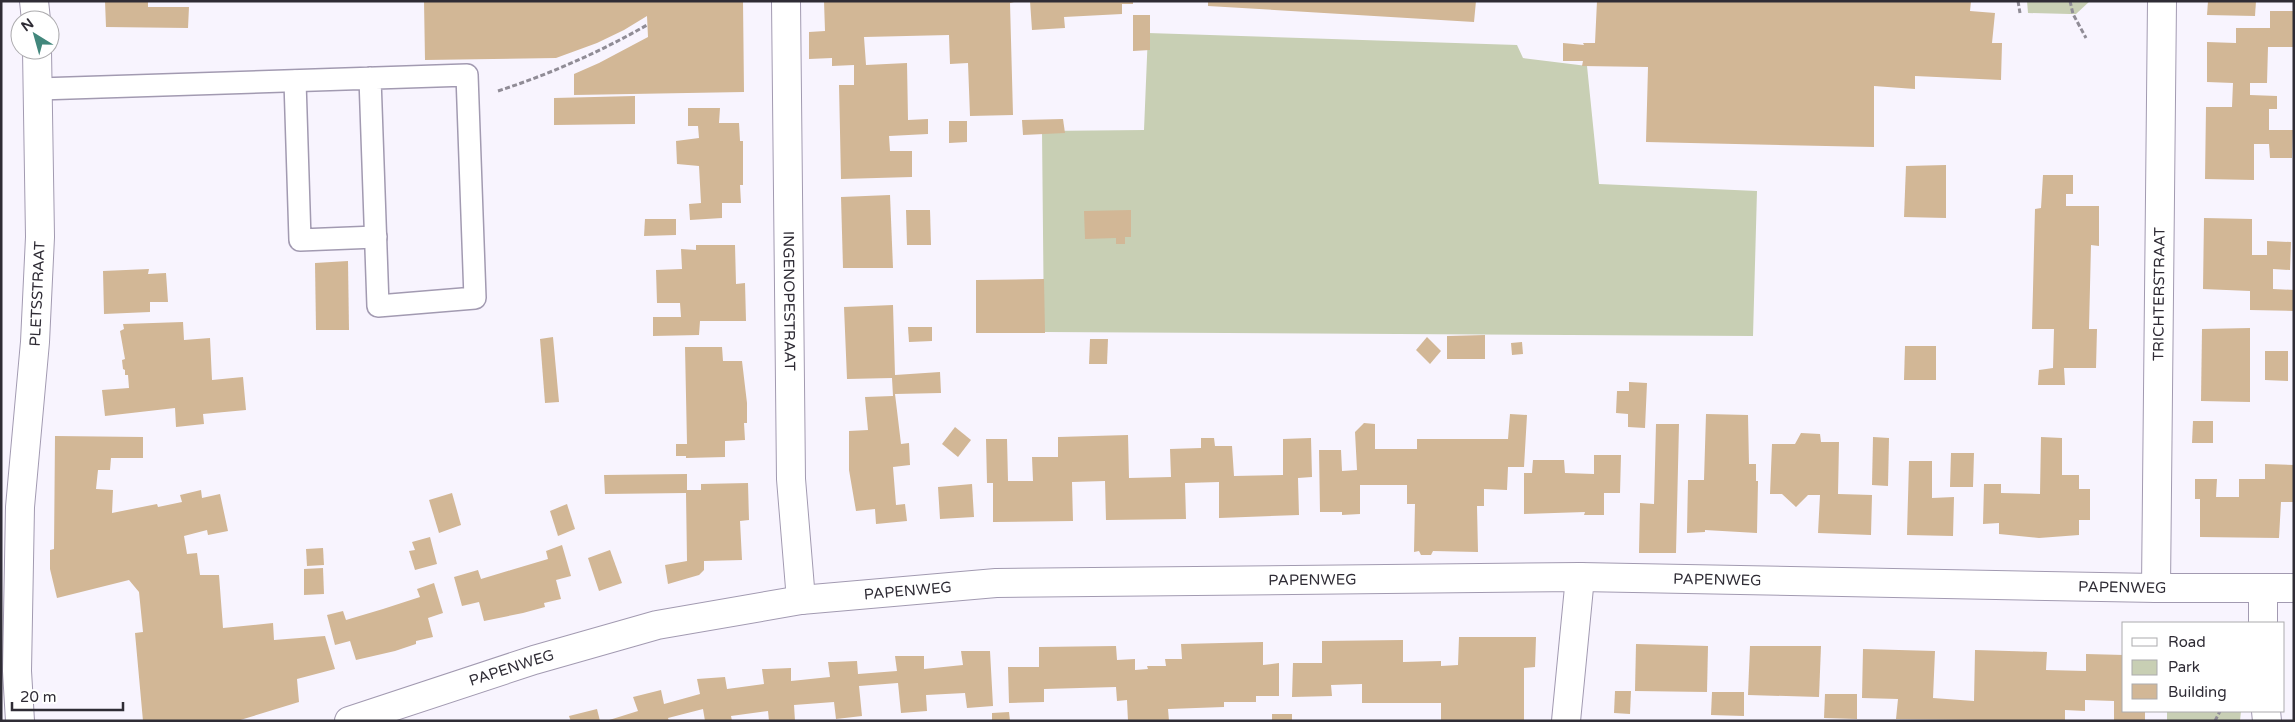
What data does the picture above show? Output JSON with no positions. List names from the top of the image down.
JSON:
{
  "streets": {
    "street": [
      "PLETSSTRAAT",
      "TRICHTERSTRAAT",
      "INGENOPESTRAAT",
      "PAPENWEG"
    ]
  },
  "crossings": [
    ["TRICHTERSTRAAT", "PAPENWEG"],
    ["INGENOPESTRAAT", "PAPENWEG"]
  ],
  "legend": ["Road", "Park", "Building"],
  "scale_bar": "20 m",
  "north": "top left"
}
